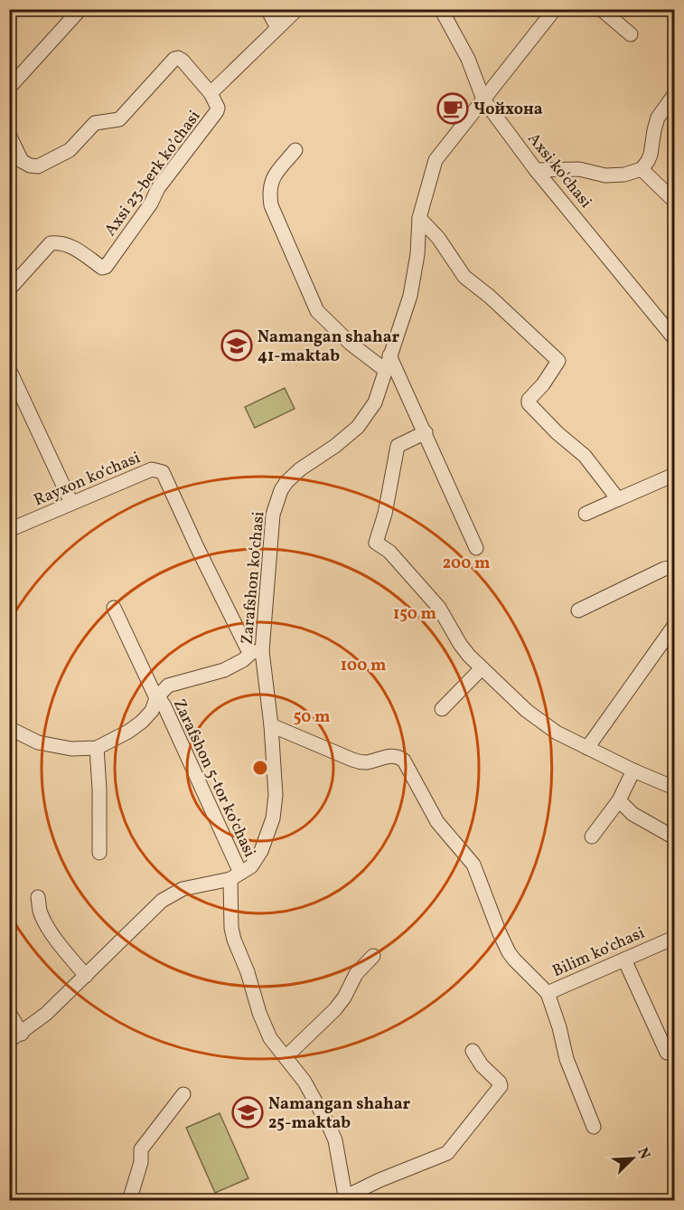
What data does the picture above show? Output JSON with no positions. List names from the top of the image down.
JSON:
{
  "streets": {
    "street": [
      "Axsi ko'chasi",
      "Аxsi 23-berk koʼchasi",
      "Rayxon koʻchasi",
      "Zarafshon koʻchasi",
      "Zarafshon 5-tor koʻchasi",
      "Bilim koʻchasi"
    ]
  },
  "crossings": [
    ["Axsi ko'chasi", "Zarafshon koʻchasi"],
    ["Rayxon koʻchasi", "Zarafshon koʻchasi"],
    ["Rayxon koʻchasi", "Zarafshon 5-tor koʻchasi"],
    ["Zarafshon koʻchasi", "Zarafshon 5-tor koʻchasi"]
  ],
  "places": {
    "cafe": ["Чойхона"],
    "school or university": ["Namangan shahar 41-maktab", "Namangan shahar 25-maktab"]
  },
  "north": "top right",
  "rings": [
    "200 m",
    "150 m",
    "100 m",
    "50 m"
  ]
}
